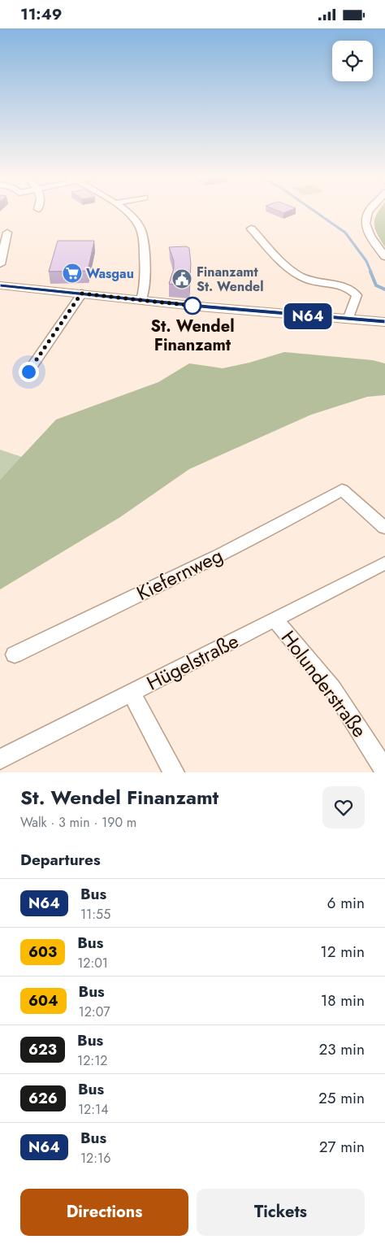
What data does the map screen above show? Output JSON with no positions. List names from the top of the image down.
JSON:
{
  "streets": {
    "street": ["Kiefernweg", "Hügelstraße", "Holunderstraße"]
  },
  "crossings": [
    ["Hügelstraße", "Holunderstraße"]
  ],
  "places": {
    "supermarket": ["Wasgau"],
    "public building": ["Finanzamt St. Wendel"],
    "other": ["St. Wendel Finanzamt"]
  },
  "lines": ["bus line N64"],
  "page": {
    "status": "11:49",
    "on_map": "N64",
    "heading": [
      ["St. Wendel Finanzamt", "Walk · 3 min · 190 m"],
      "Departures"
    ],
    "list": [
      {
        "mark": "N64",
        "name": "Bus",
        "note": "11:55",
        "value": "6 min"
      },
      {
        "mark": "603",
        "name": "Bus",
        "note": "12:01",
        "value": "12 min"
      },
      {
        "mark": "604",
        "name": "Bus",
        "note": "12:07",
        "value": "18 min"
      },
      {
        "mark": "623",
        "name": "Bus",
        "note": "12:12",
        "value": "23 min"
      },
      {
        "mark": "626",
        "name": "Bus",
        "note": "12:14",
        "value": "25 min"
      },
      {
        "mark": "N64",
        "name": "Bus",
        "note": "12:16",
        "value": "27 min"
      }
    ],
    "buttons": ["Directions", "Tickets"]
  }
}
